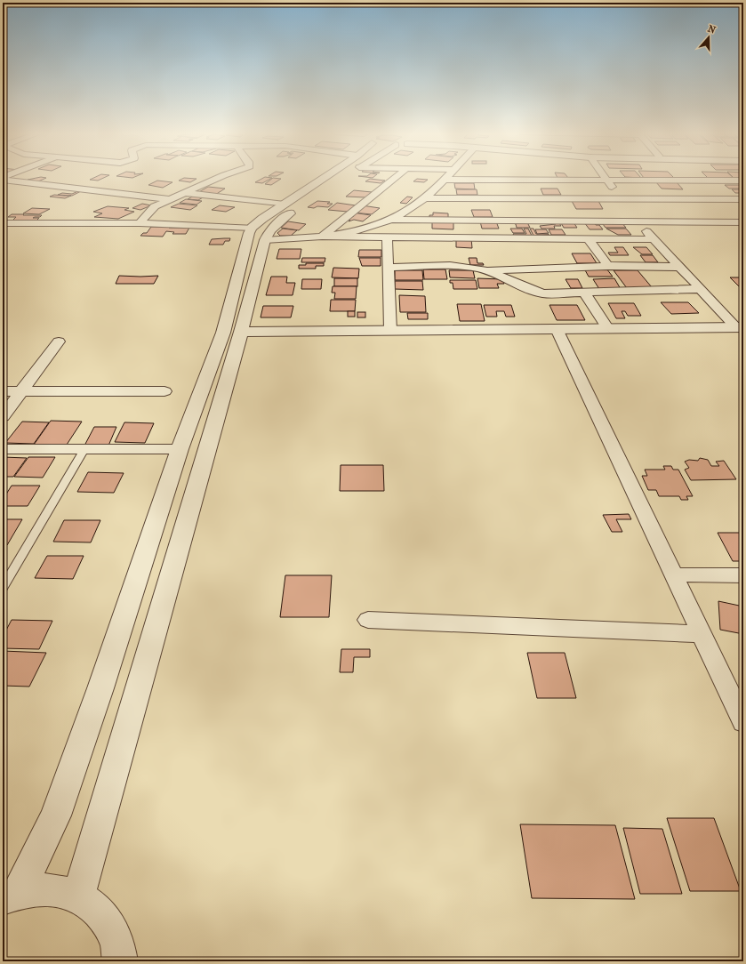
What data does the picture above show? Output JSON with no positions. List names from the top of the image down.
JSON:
{
  "north": "top"
}
